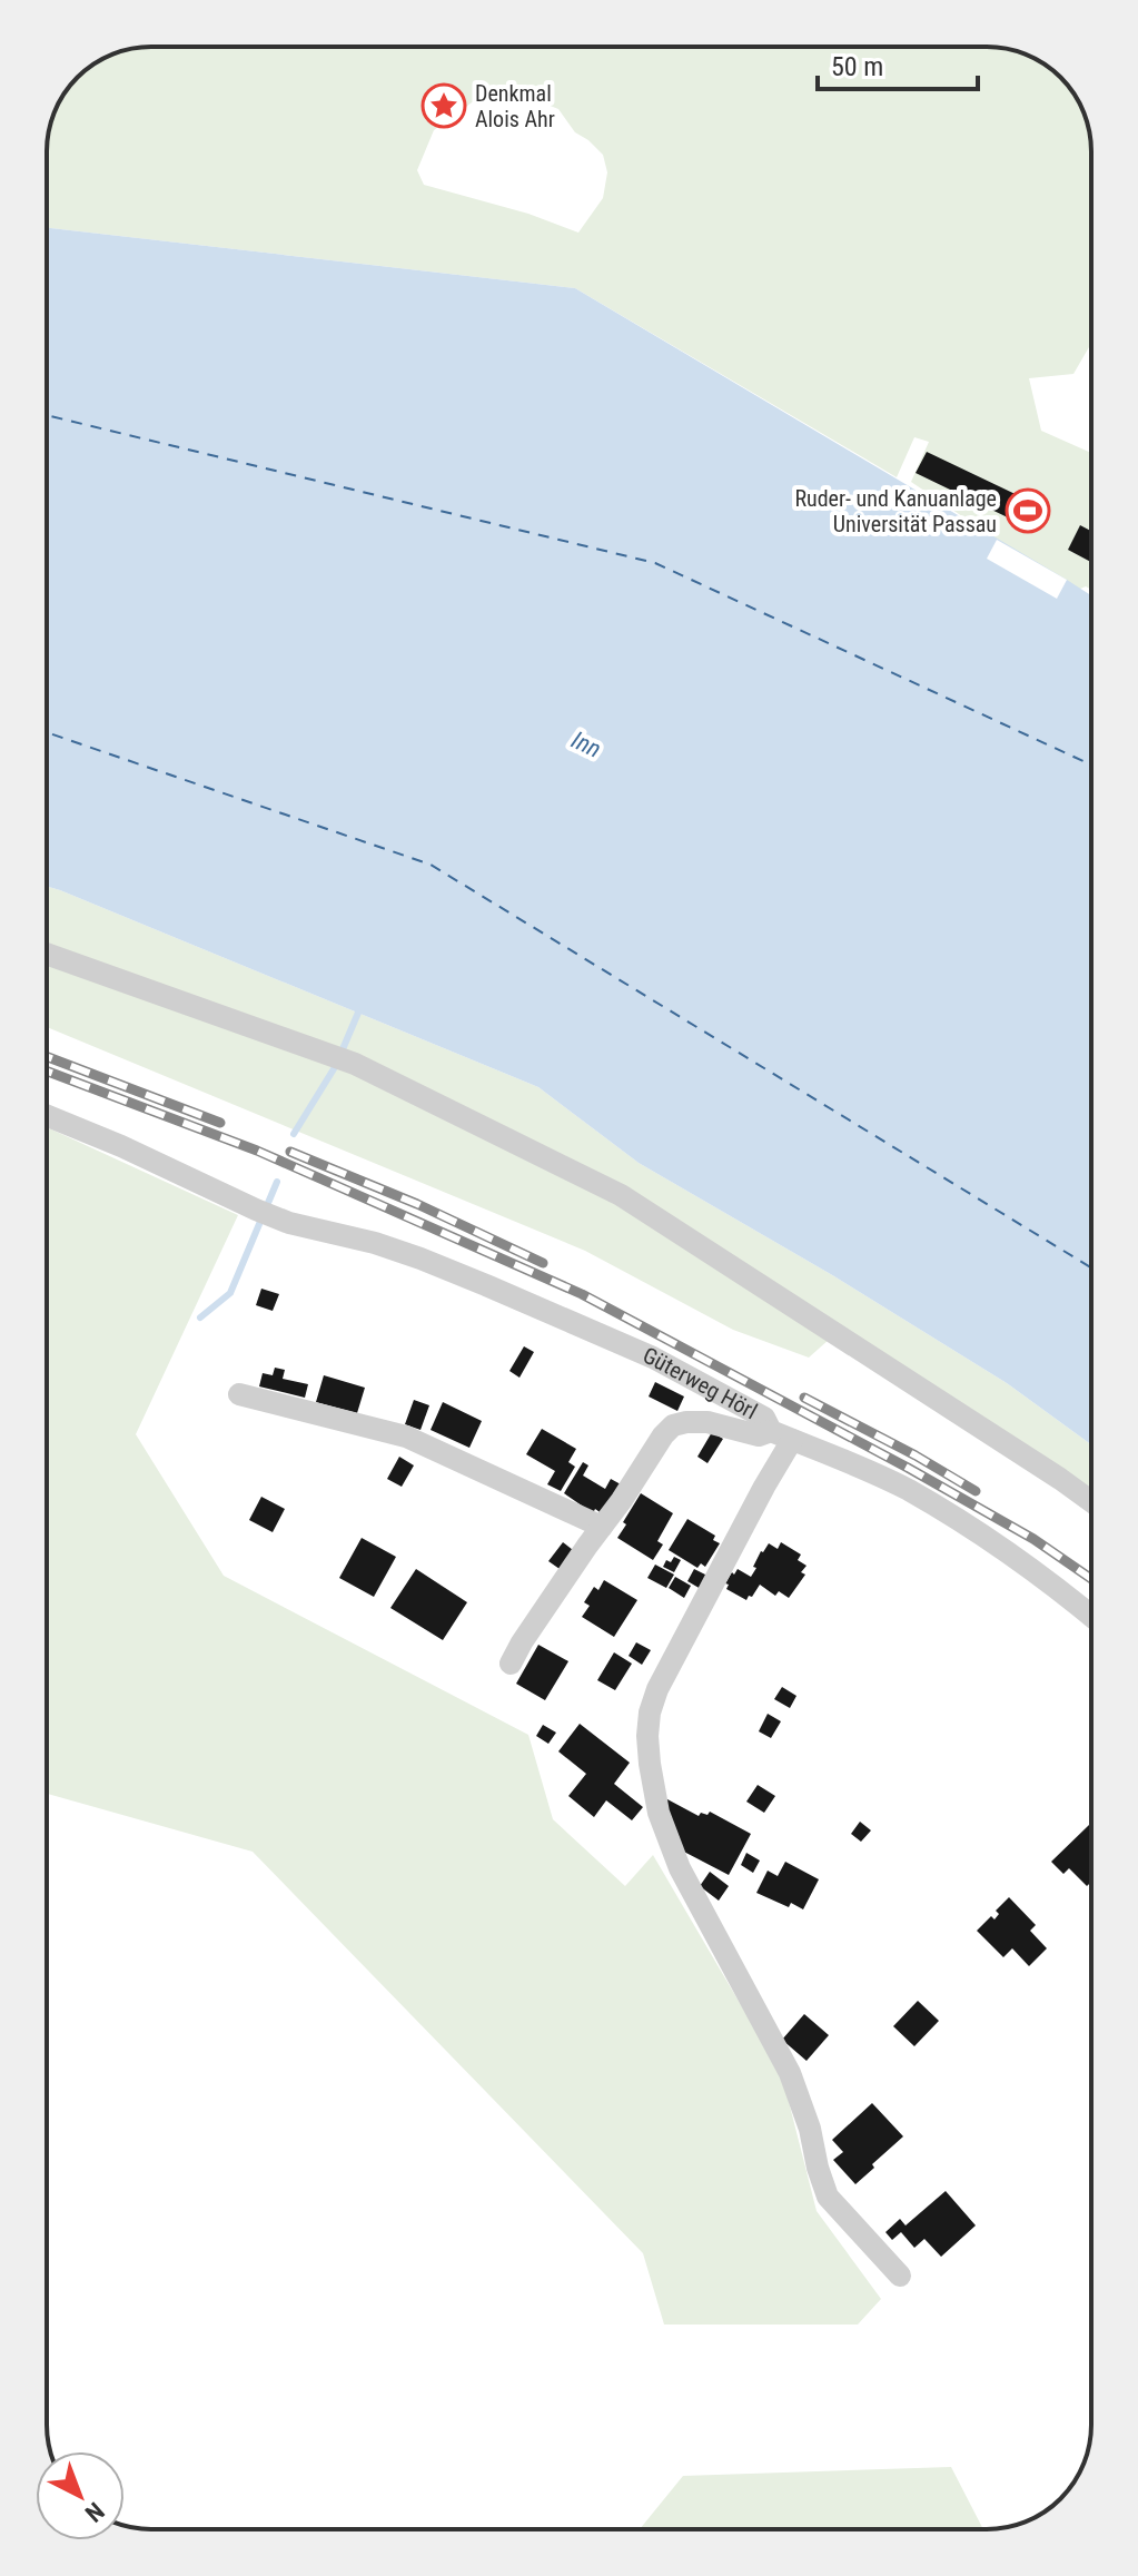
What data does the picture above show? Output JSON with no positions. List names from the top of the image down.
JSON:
{
  "streets": {
    "street": ["Güterweg Hörl"]
  },
  "water": ["Inn"],
  "places": {
    "place": ["Denkmal Alois Ahr"],
    "sports": ["Ruder- und Kanuanlage Universität Passau"]
  },
  "scale_bar": "50 m",
  "north": "bottom right"
}
